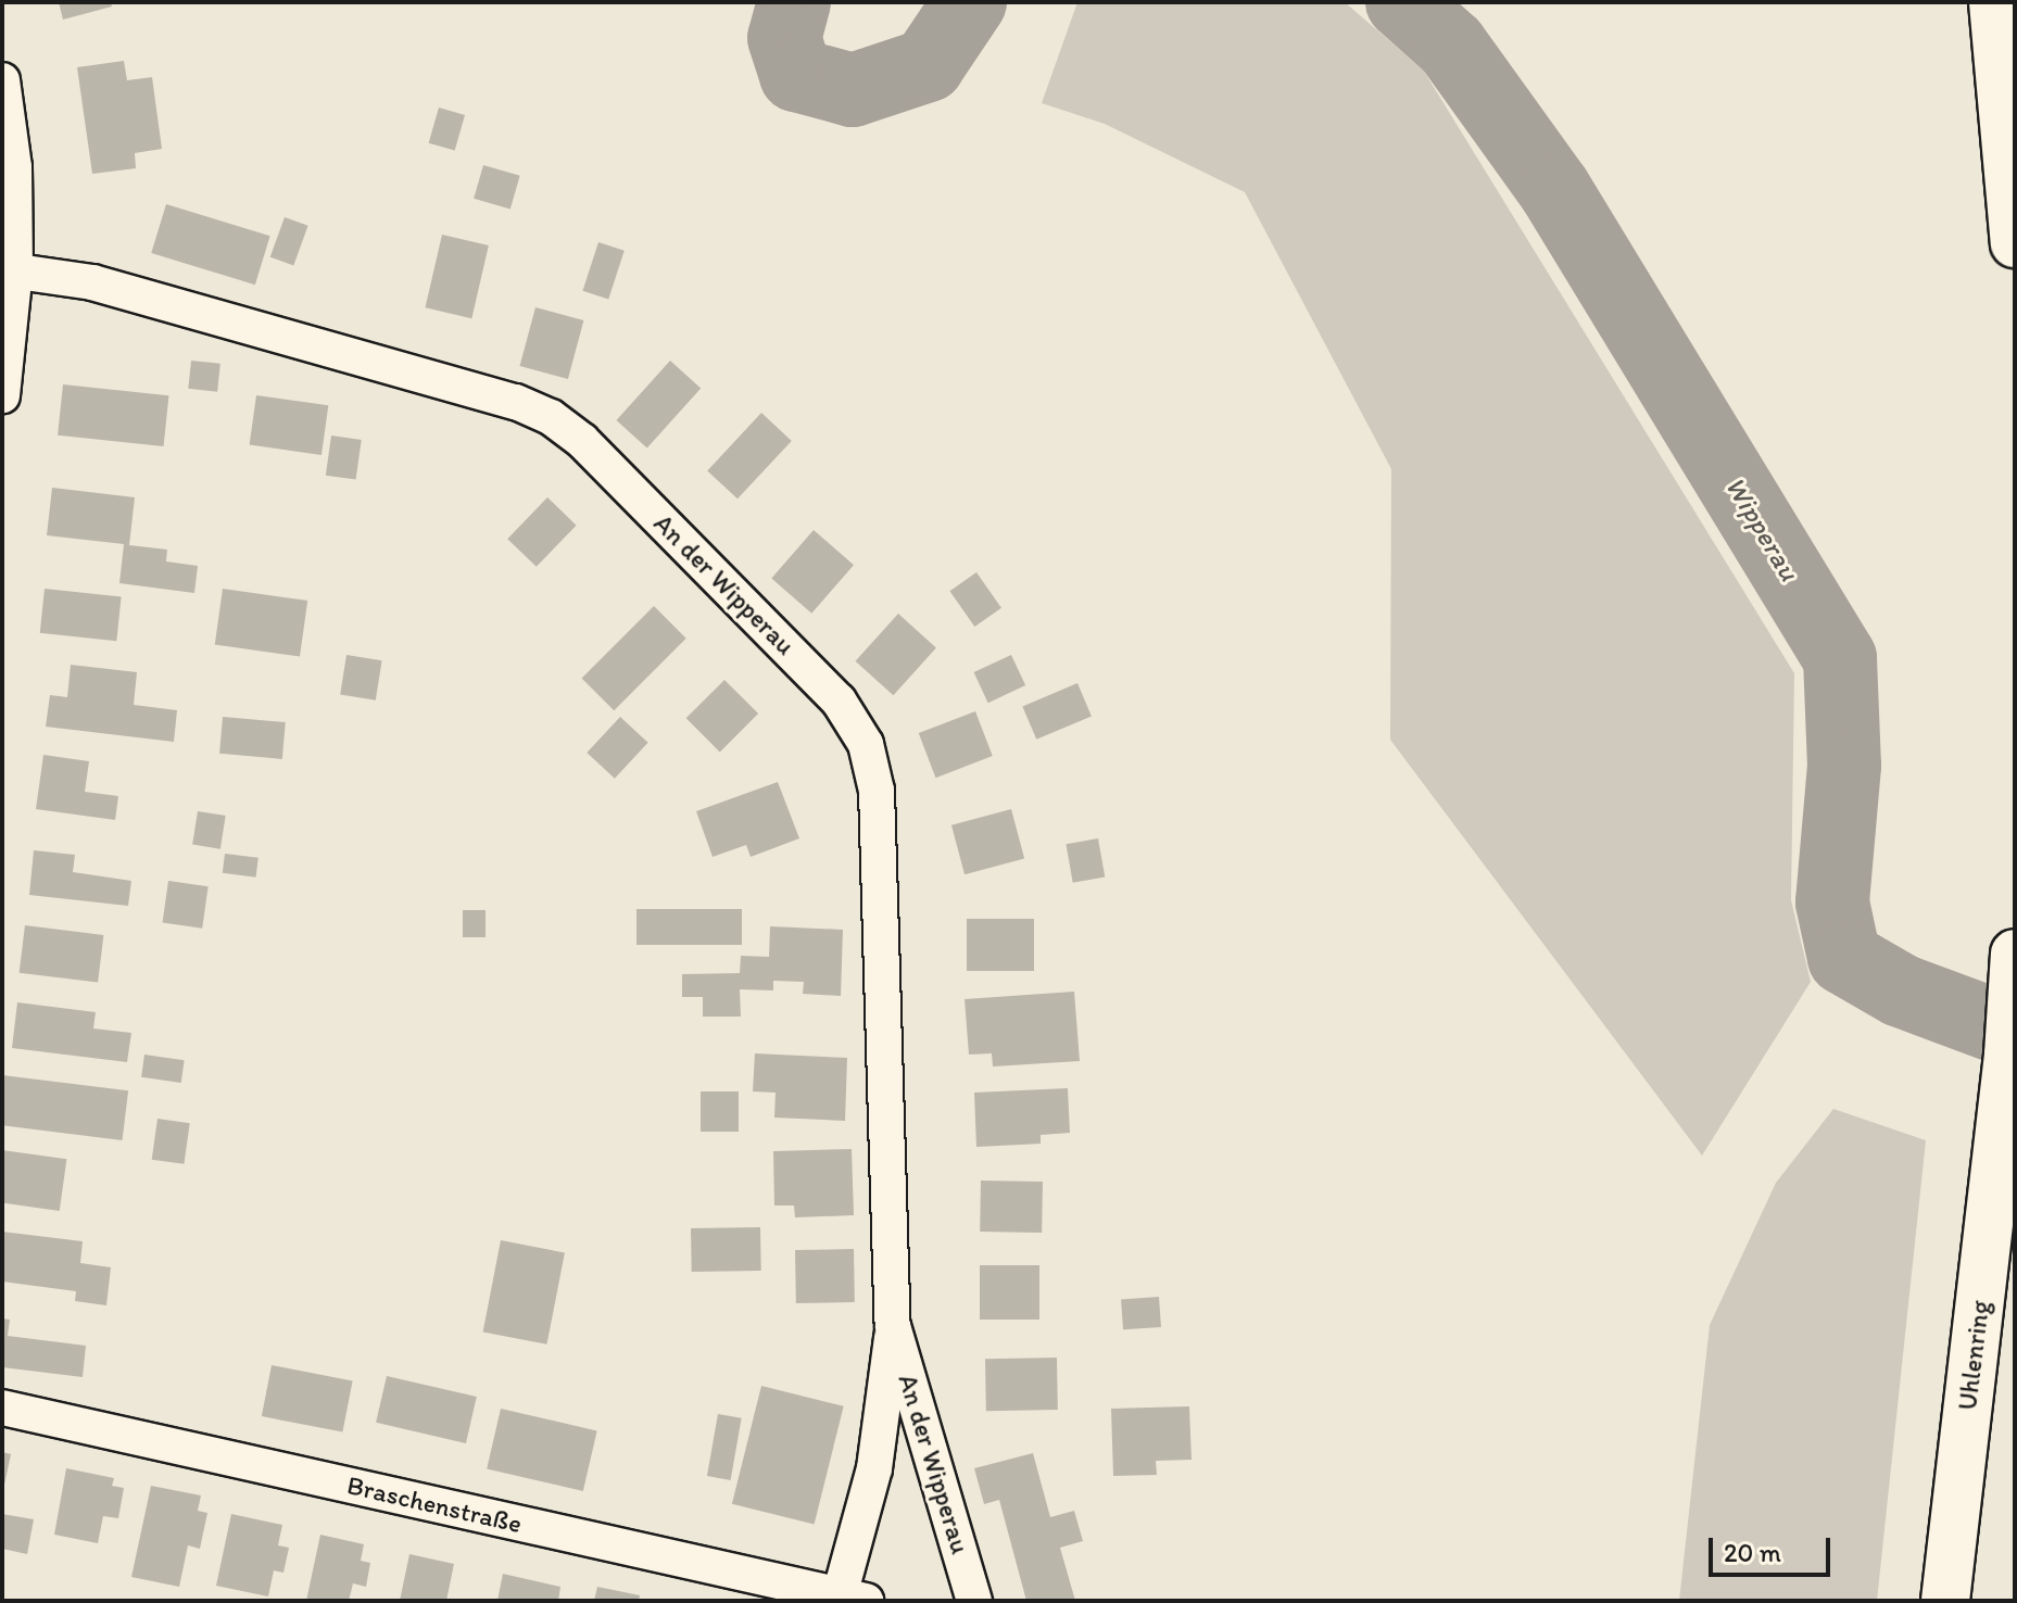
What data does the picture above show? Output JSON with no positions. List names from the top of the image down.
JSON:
{
  "streets": {
    "highway": ["Uhlenring"],
    "street": ["An der Wipperau", "Braschenstraße"]
  },
  "crossings": [
    ["An der Wipperau", "Braschenstraße"]
  ],
  "water": ["Wipperau"],
  "scale_bar": "20 m"
}
